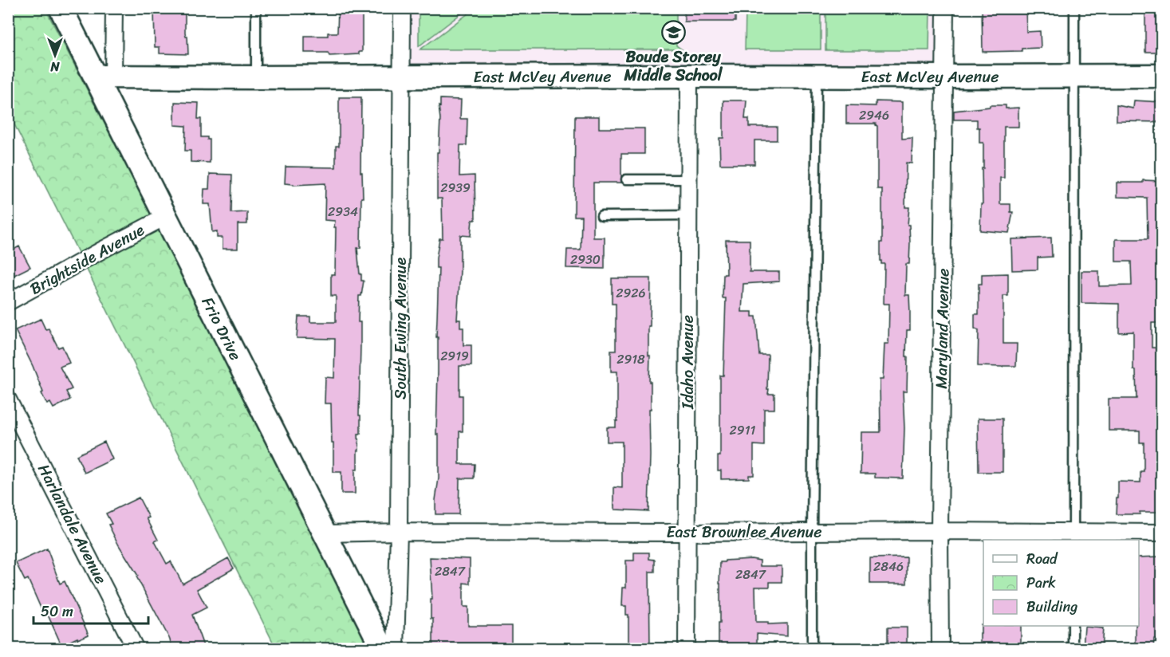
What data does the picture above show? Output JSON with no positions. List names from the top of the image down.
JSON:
{
  "streets": {
    "street": [
      "East McVey Avenue",
      "Brightside Avenue",
      "Frio Drive",
      "South Ewing Avenue",
      "Maryland Avenue",
      "Idaho Avenue",
      "Harlandale Avenue",
      "East Brownlee Avenue"
    ]
  },
  "crossings": [
    ["East McVey Avenue", "Frio Drive"],
    ["East McVey Avenue", "South Ewing Avenue"],
    ["East McVey Avenue", "Maryland Avenue"],
    ["East McVey Avenue", "Idaho Avenue"],
    ["Brightside Avenue", "Frio Drive"],
    ["Frio Drive", "East Brownlee Avenue"],
    ["South Ewing Avenue", "East Brownlee Avenue"],
    ["Maryland Avenue", "East Brownlee Avenue"],
    ["Idaho Avenue", "East Brownlee Avenue"]
  ],
  "places": {
    "school or university": ["Boude Storey Middle School"]
  },
  "house_numbers": [
    "2946",
    "2939",
    "2934",
    "2930",
    "2926",
    "2919",
    "2918",
    "2911",
    "2846",
    "2847",
    "2847"
  ],
  "legend": ["Road", "Park", "Building"],
  "scale_bar": "50 m",
  "north": "bottom"
}
